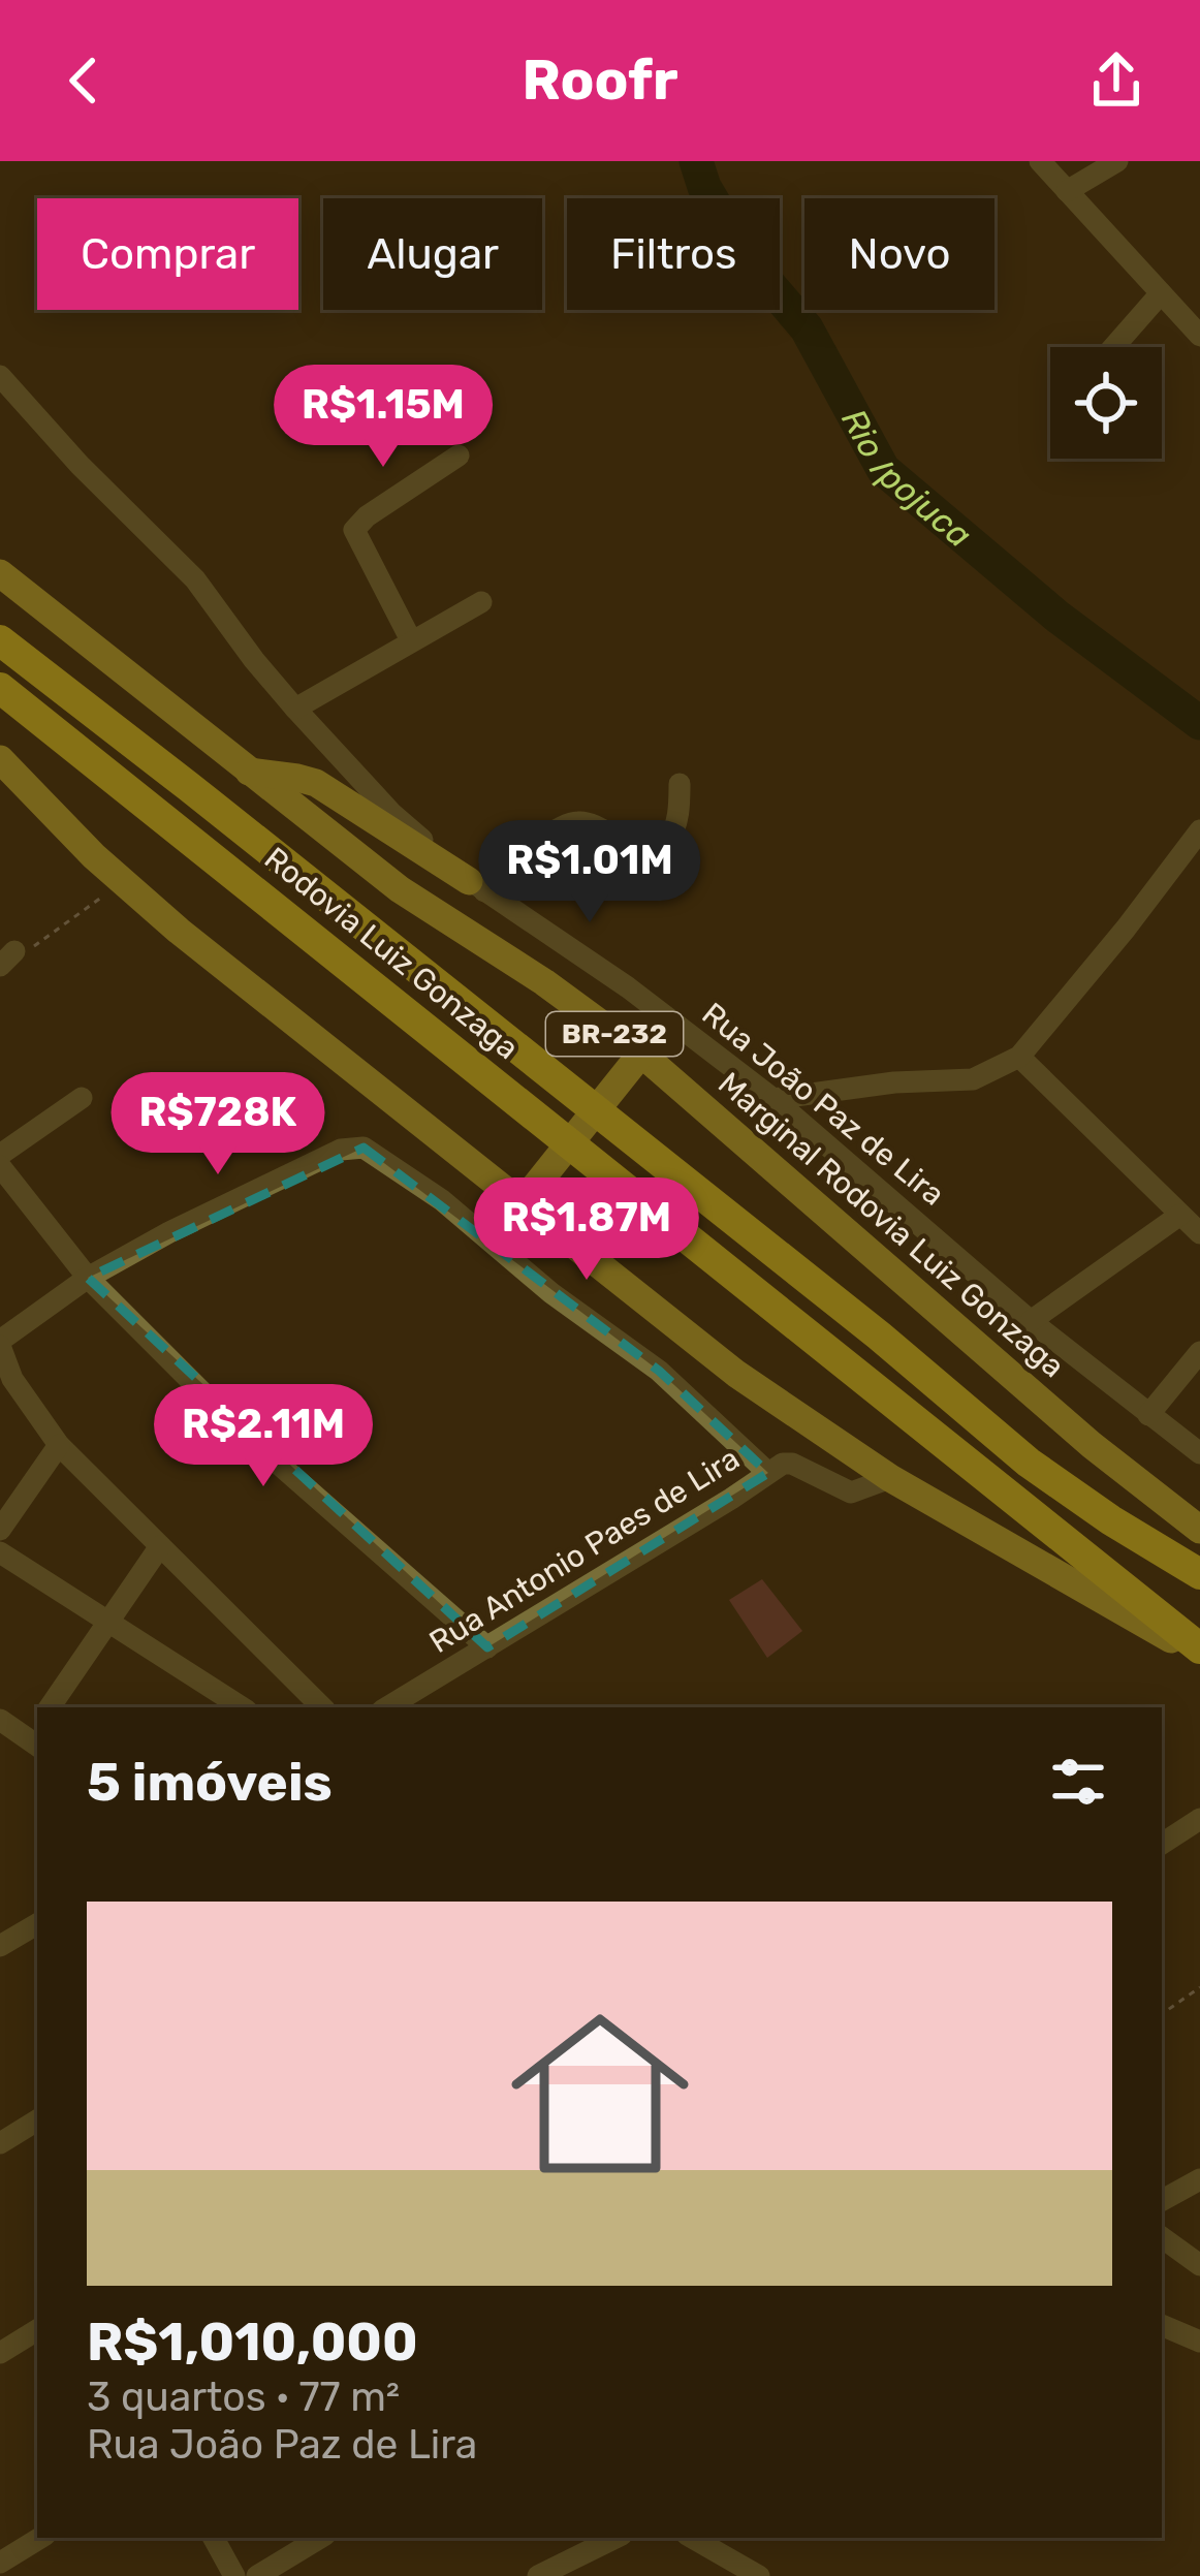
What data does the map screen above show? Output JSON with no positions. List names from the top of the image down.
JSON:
{
  "streets": {
    "highway": ["Rodovia Luiz Gonzaga", "BR-232"],
    "main road": ["Marginal Rodovia Luiz Gonzaga"],
    "street": ["Rua João Paz de Lira", "Rua Antonio Paes de Lira"]
  },
  "water": ["Rio Ipojuca"],
  "page": {
    "header": "Roofr",
    "chip": [
      "Comprar",
      "Alugar",
      "Filtros",
      "Novo"
    ],
    "price": [
      "R$1.15M",
      "R$1.01M",
      "R$728K",
      "R$1.87M",
      "R$2.11M"
    ],
    "heading": "5 imóveis",
    "list": [
      {
        "name": "R$1,010,000",
        "note": "3 quartos · 77 m² · Rua João Paz de Lira"
      }
    ]
  }
}
